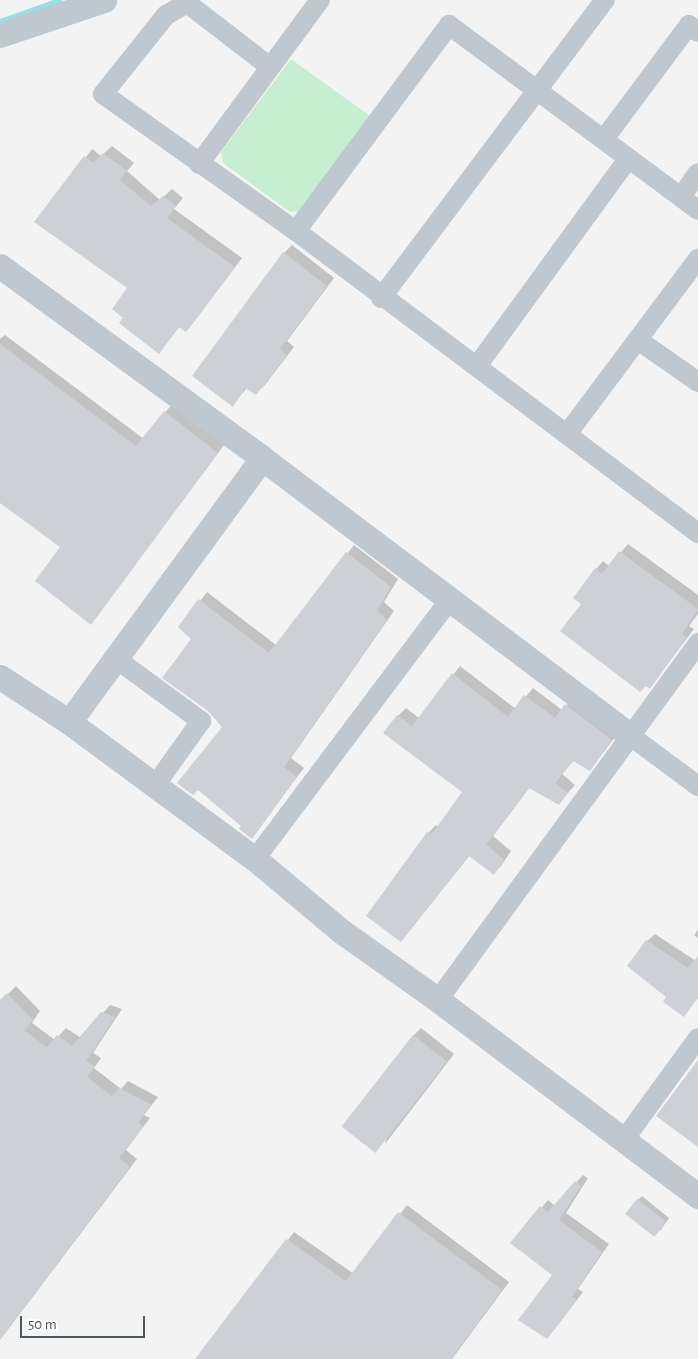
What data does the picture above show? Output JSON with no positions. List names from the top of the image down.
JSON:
{
  "scale_bar": "50 m"
}
